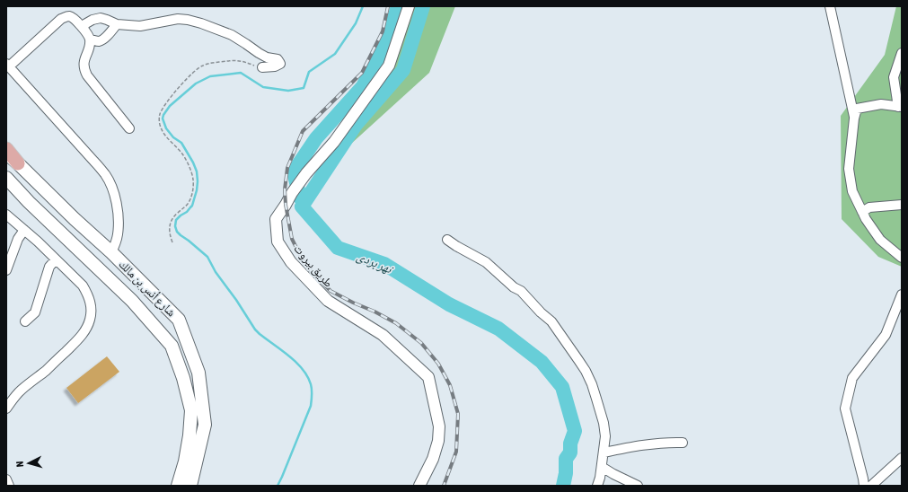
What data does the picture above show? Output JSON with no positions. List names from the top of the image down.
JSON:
{
  "streets": {
    "main road": ["شارع أنس بن مالك"],
    "street": ["طريق بيروت"]
  },
  "water": ["نهر بردى"],
  "north": "left"
}
